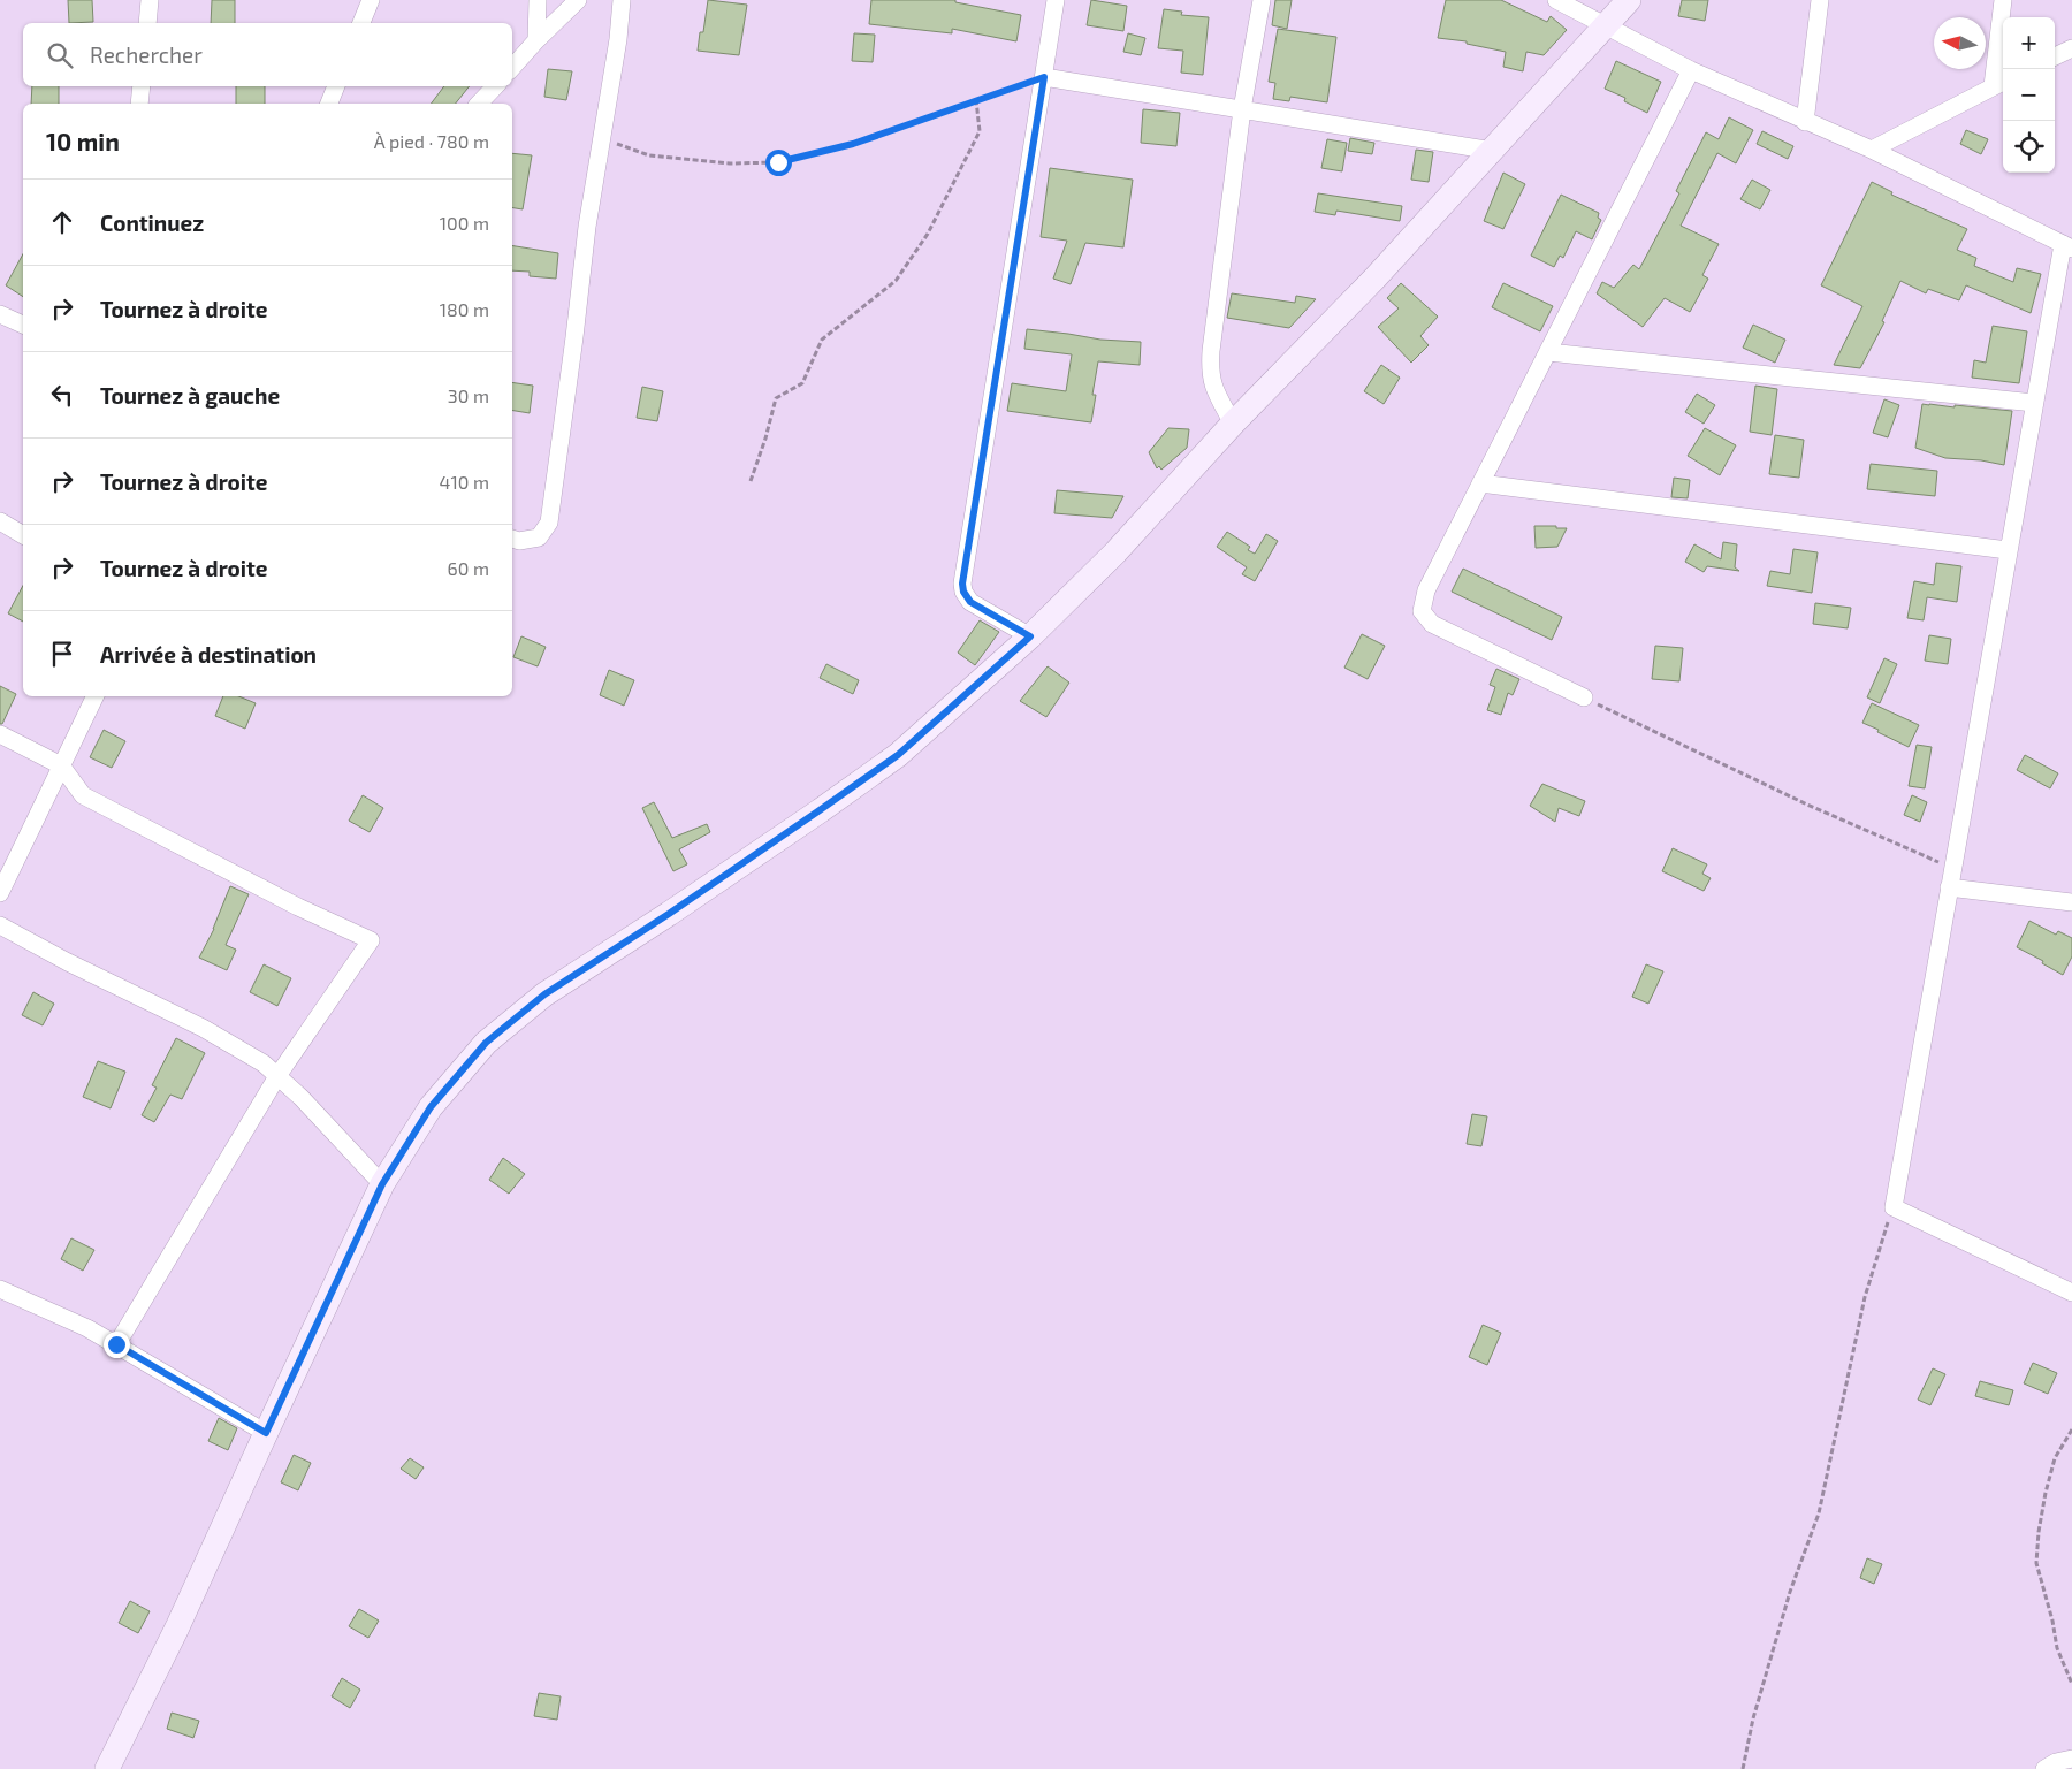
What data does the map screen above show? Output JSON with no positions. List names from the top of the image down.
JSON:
{
  "north": "left",
  "page": {
    "map_buttons": ["+", "−"],
    "search": "Rechercher",
    "heading": ["10 min", "À pied · 780 m"],
    "list": [
      ["Continuez", "100 m"],
      ["Tournez à droite", "180 m"],
      ["Tournez à gauche", "30 m"],
      ["Tournez à droite", "410 m"],
      ["Tournez à droite", "60 m"],
      "Arrivée à destination"
    ]
  }
}
